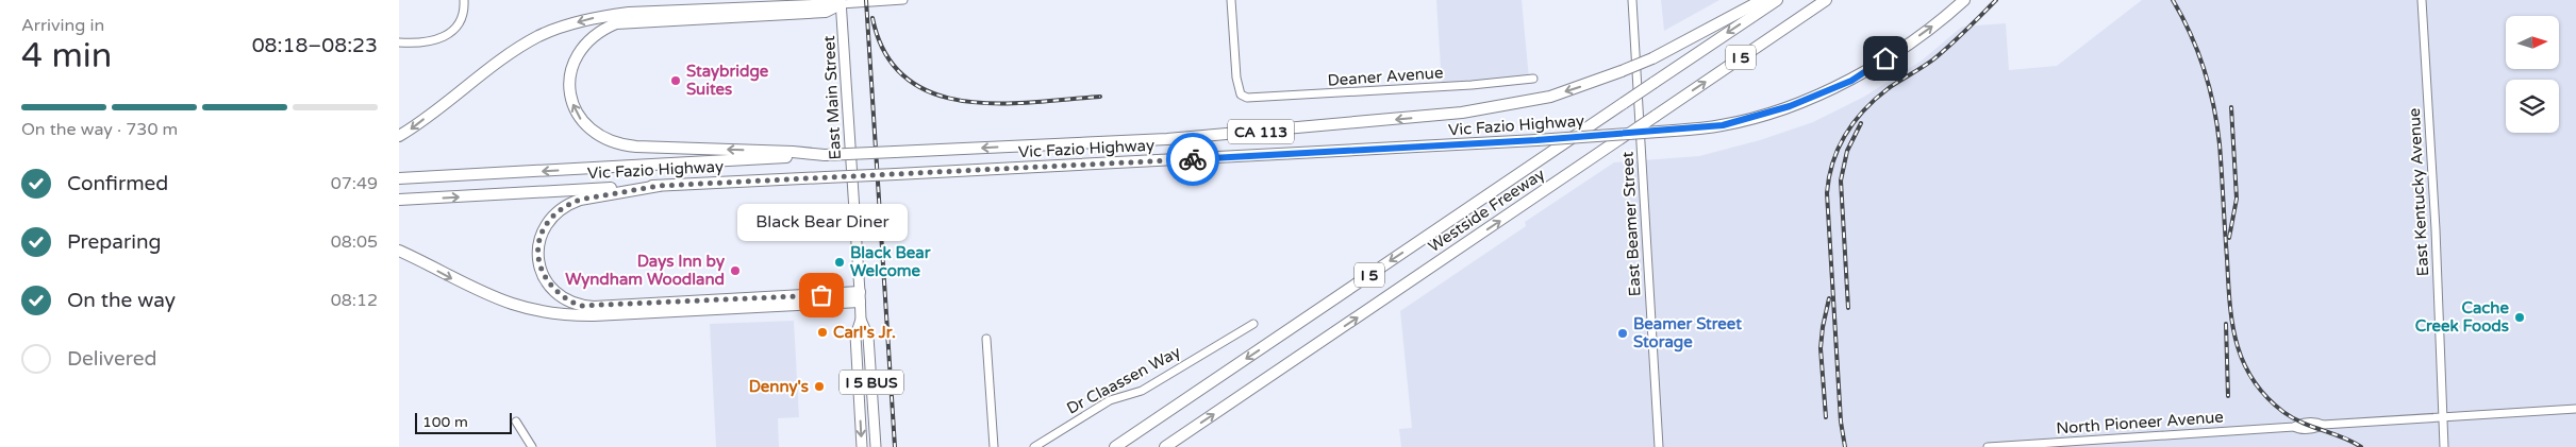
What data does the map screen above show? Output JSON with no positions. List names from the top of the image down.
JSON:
{
  "streets": {
    "highway": [
      "I 5",
      "Vic Fazio Highway",
      "CA 113",
      "Westside Freeway"
    ],
    "main road": ["East Main Street", "I 5 BUS"],
    "street": [
      "Deaner Avenue",
      "East Kentucky Avenue",
      "East Beamer Street",
      "Dr Claassen Way",
      "North Pioneer Avenue"
    ]
  },
  "crossings": [
    ["East Kentucky Avenue", "North Pioneer Avenue"]
  ],
  "places": [
    "Staybridge Suites",
    "Black Bear Welcome",
    "Days Inn by Wyndham Woodland",
    "Black Bear Diner",
    "Cache Creek Foods",
    "Carl's Jr.",
    "Beamer Street Storage",
    "Denny's"
  ],
  "scale_bar": "100 m",
  "north": "right",
  "page": {
    "heading": ["4 min", "Arriving in", "08:18–08:23"],
    "bar": "On the way · 730 m",
    "list": [
      ["Confirmed", "07:49"],
      ["Preparing", "08:05"],
      ["On the way", "08:12"],
      "Delivered"
    ],
    "bubble": "Black Bear Diner",
    "scale": "100 m"
  }
}
